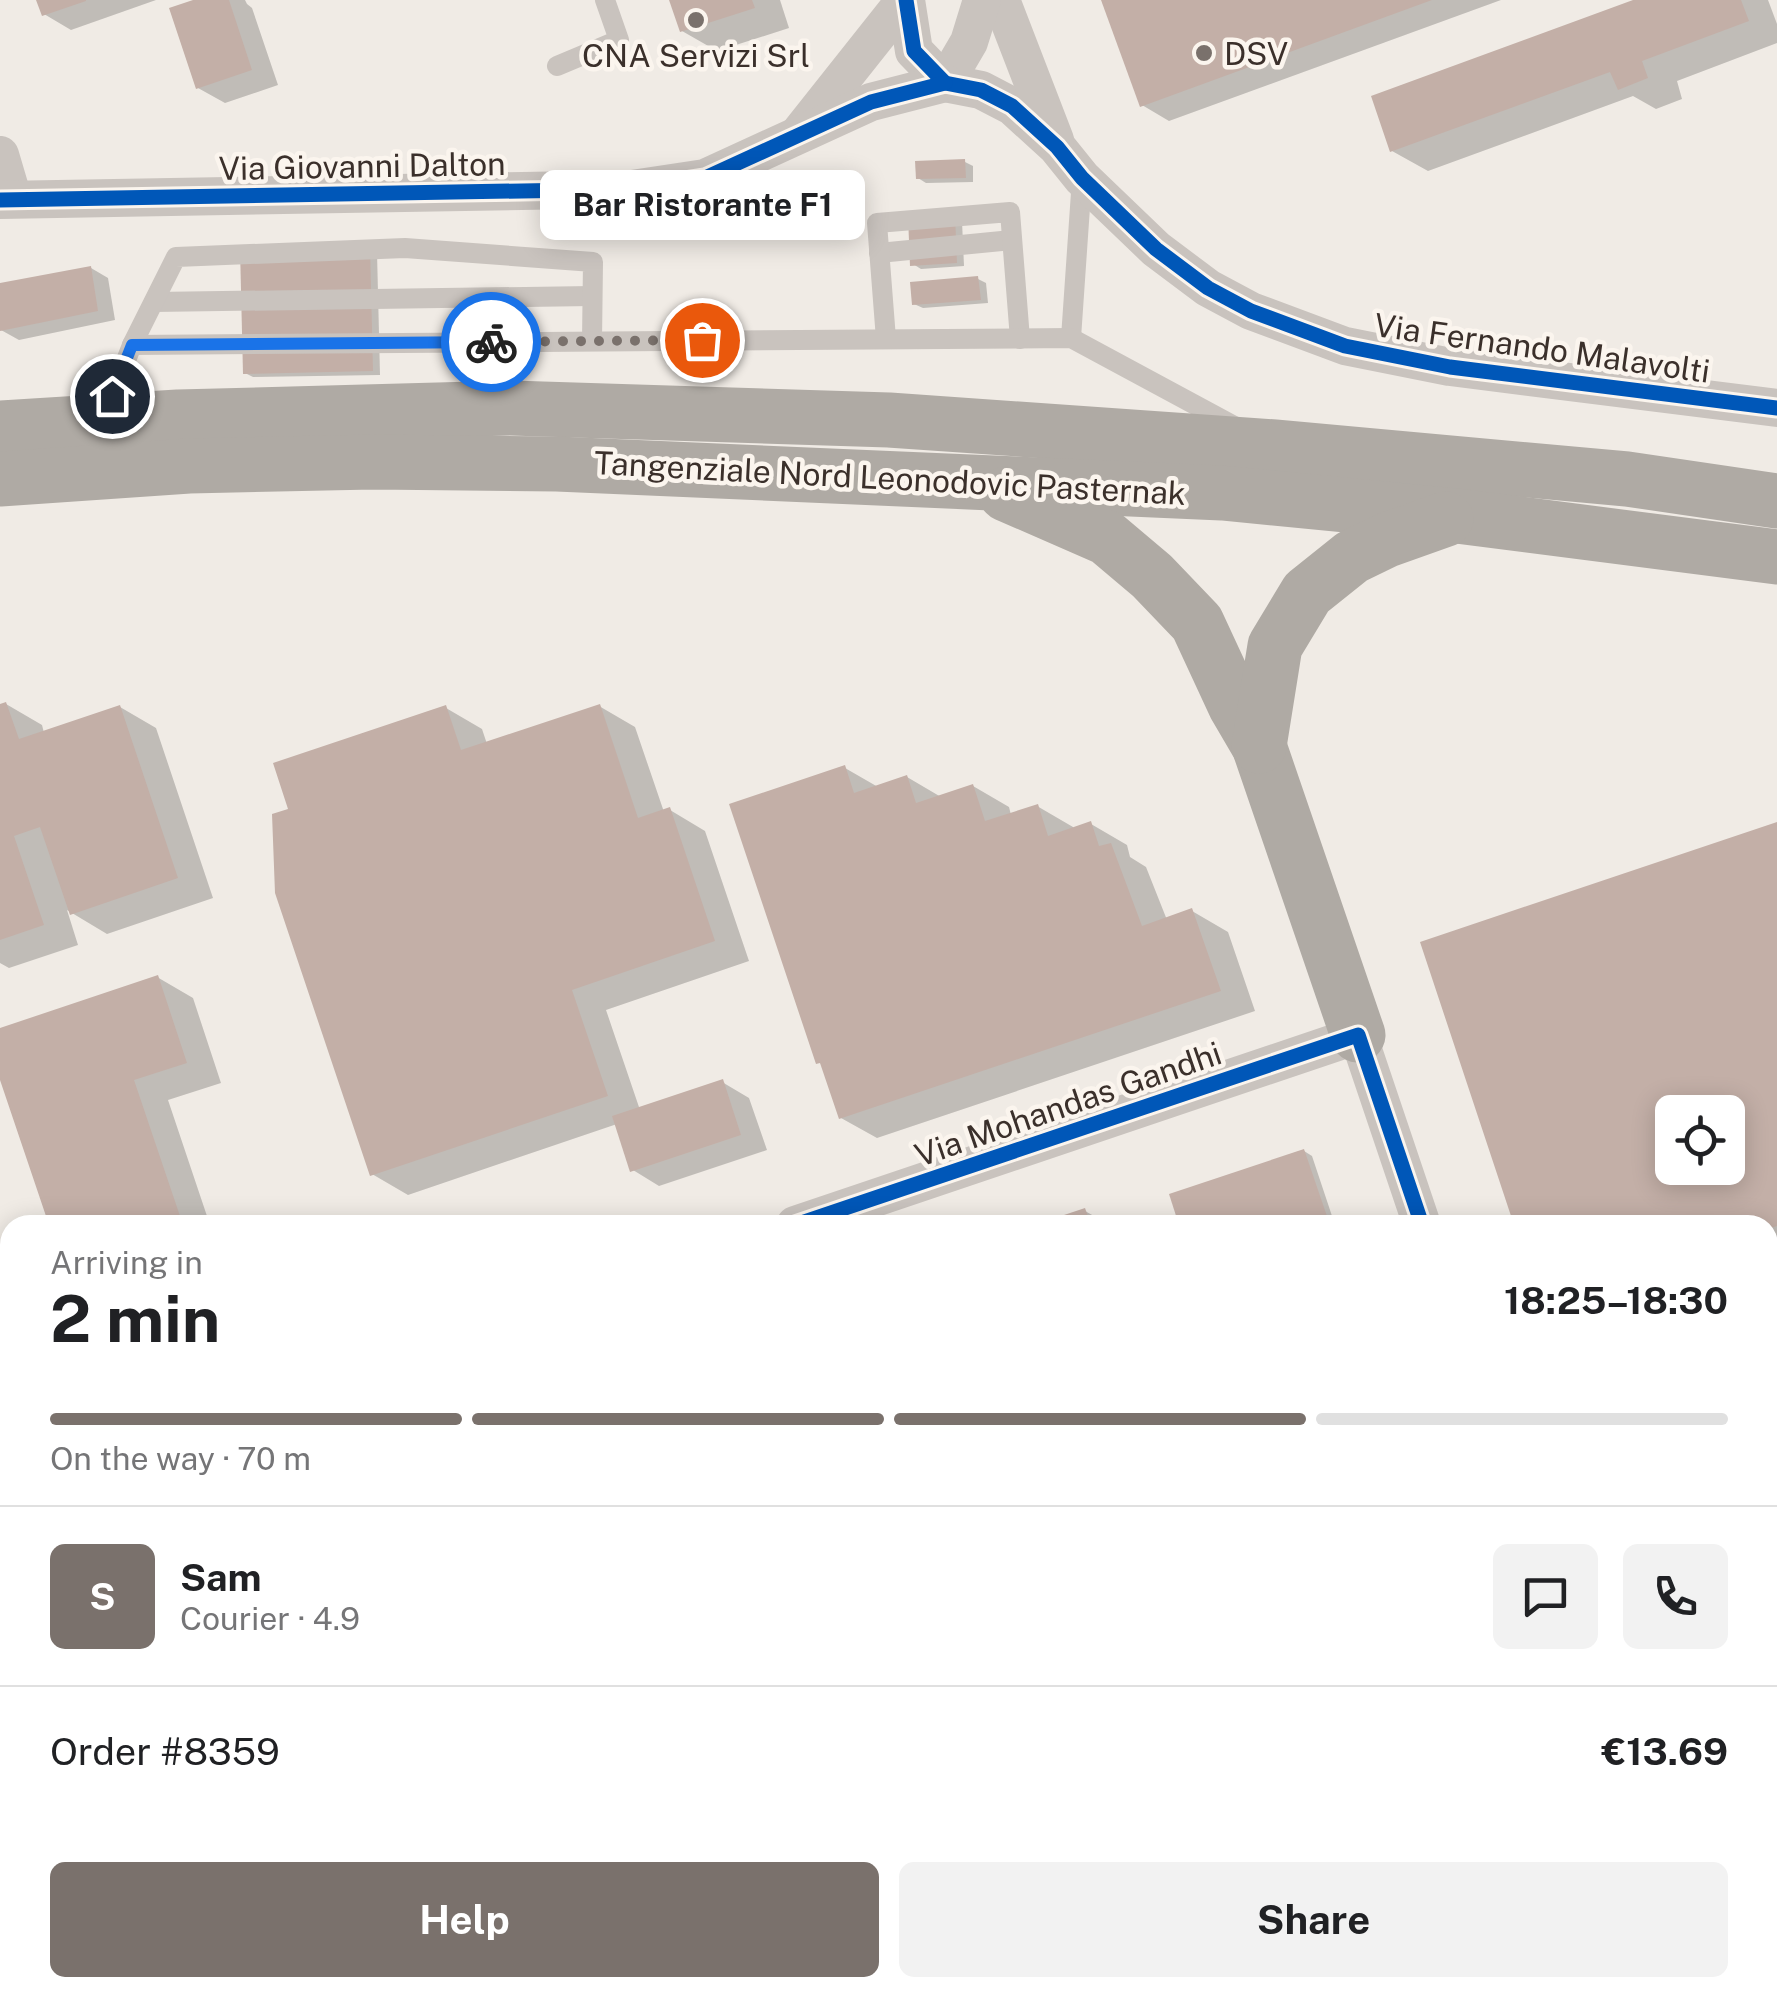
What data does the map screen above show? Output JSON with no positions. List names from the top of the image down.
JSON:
{
  "streets": {
    "highway": ["Tangenziale Nord Leonodovic Pasternak"],
    "street": ["Via Giovanni Dalton", "Via Fernando Malavolti", "Via Mohandas Gandhi"]
  },
  "crossings": [
    ["Via Giovanni Dalton", "Via Fernando Malavolti"]
  ],
  "places": ["CNA Servizi Srl", "DSV", "Bar Ristorante F1"],
  "page": {
    "bubble": "Bar Ristorante F1",
    "heading": ["2 min", "Arriving in", "18:25–18:30"],
    "panel": [
      "Sam",
      "Courier · 4.9",
      "Order #8359",
      "€13.69"
    ],
    "bar": "On the way · 70 m",
    "round": "S",
    "buttons": ["Help", "Share"]
  }
}
